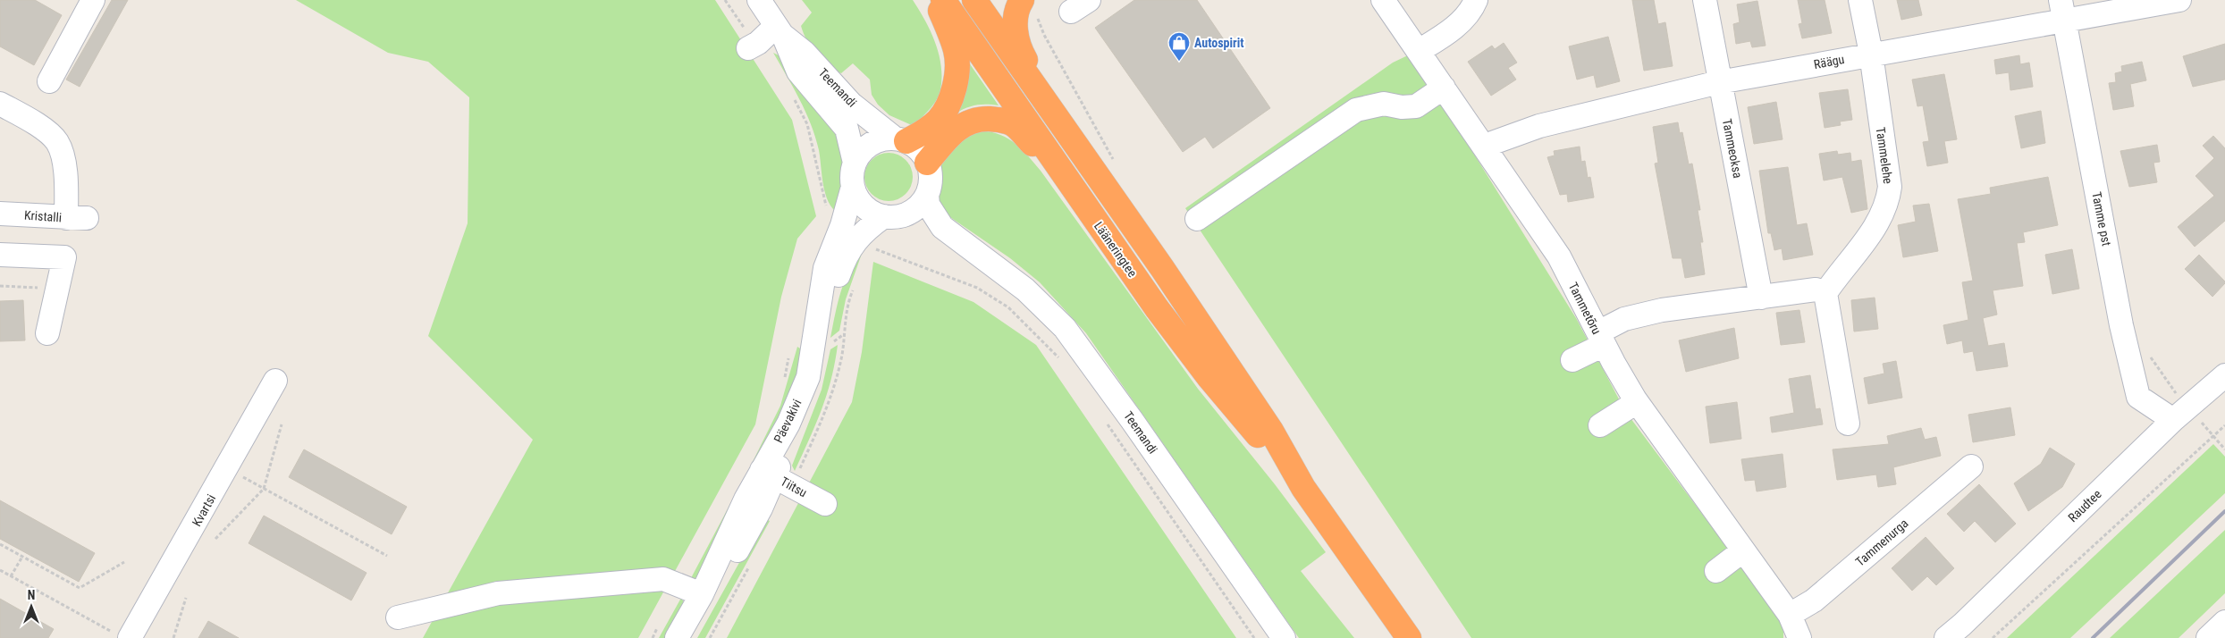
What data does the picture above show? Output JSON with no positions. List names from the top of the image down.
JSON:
{
  "streets": {
    "highway": ["Lääneringtee"],
    "street": [
      "Räägu",
      "Teemandi",
      "Tammeoksa",
      "Tammelehe",
      "Kristalli",
      "Tamme pst",
      "Tammetõru",
      "Päevakivi",
      "Tiitsu",
      "Raudtee",
      "Kvartsi",
      "Tammenurga"
    ]
  },
  "crossings": [
    ["Räägu", "Tammeoksa"],
    ["Räägu", "Tammelehe"],
    ["Räägu", "Tamme pst"],
    ["Räägu", "Tammetõru"],
    ["Teemandi", "Päevakivi"],
    ["Tamme pst", "Raudtee"],
    ["Tammetõru", "Tammenurga"],
    ["Päevakivi", "Tiitsu"]
  ],
  "places": {
    "shop": ["Autospirit"]
  },
  "north": "top"
}
